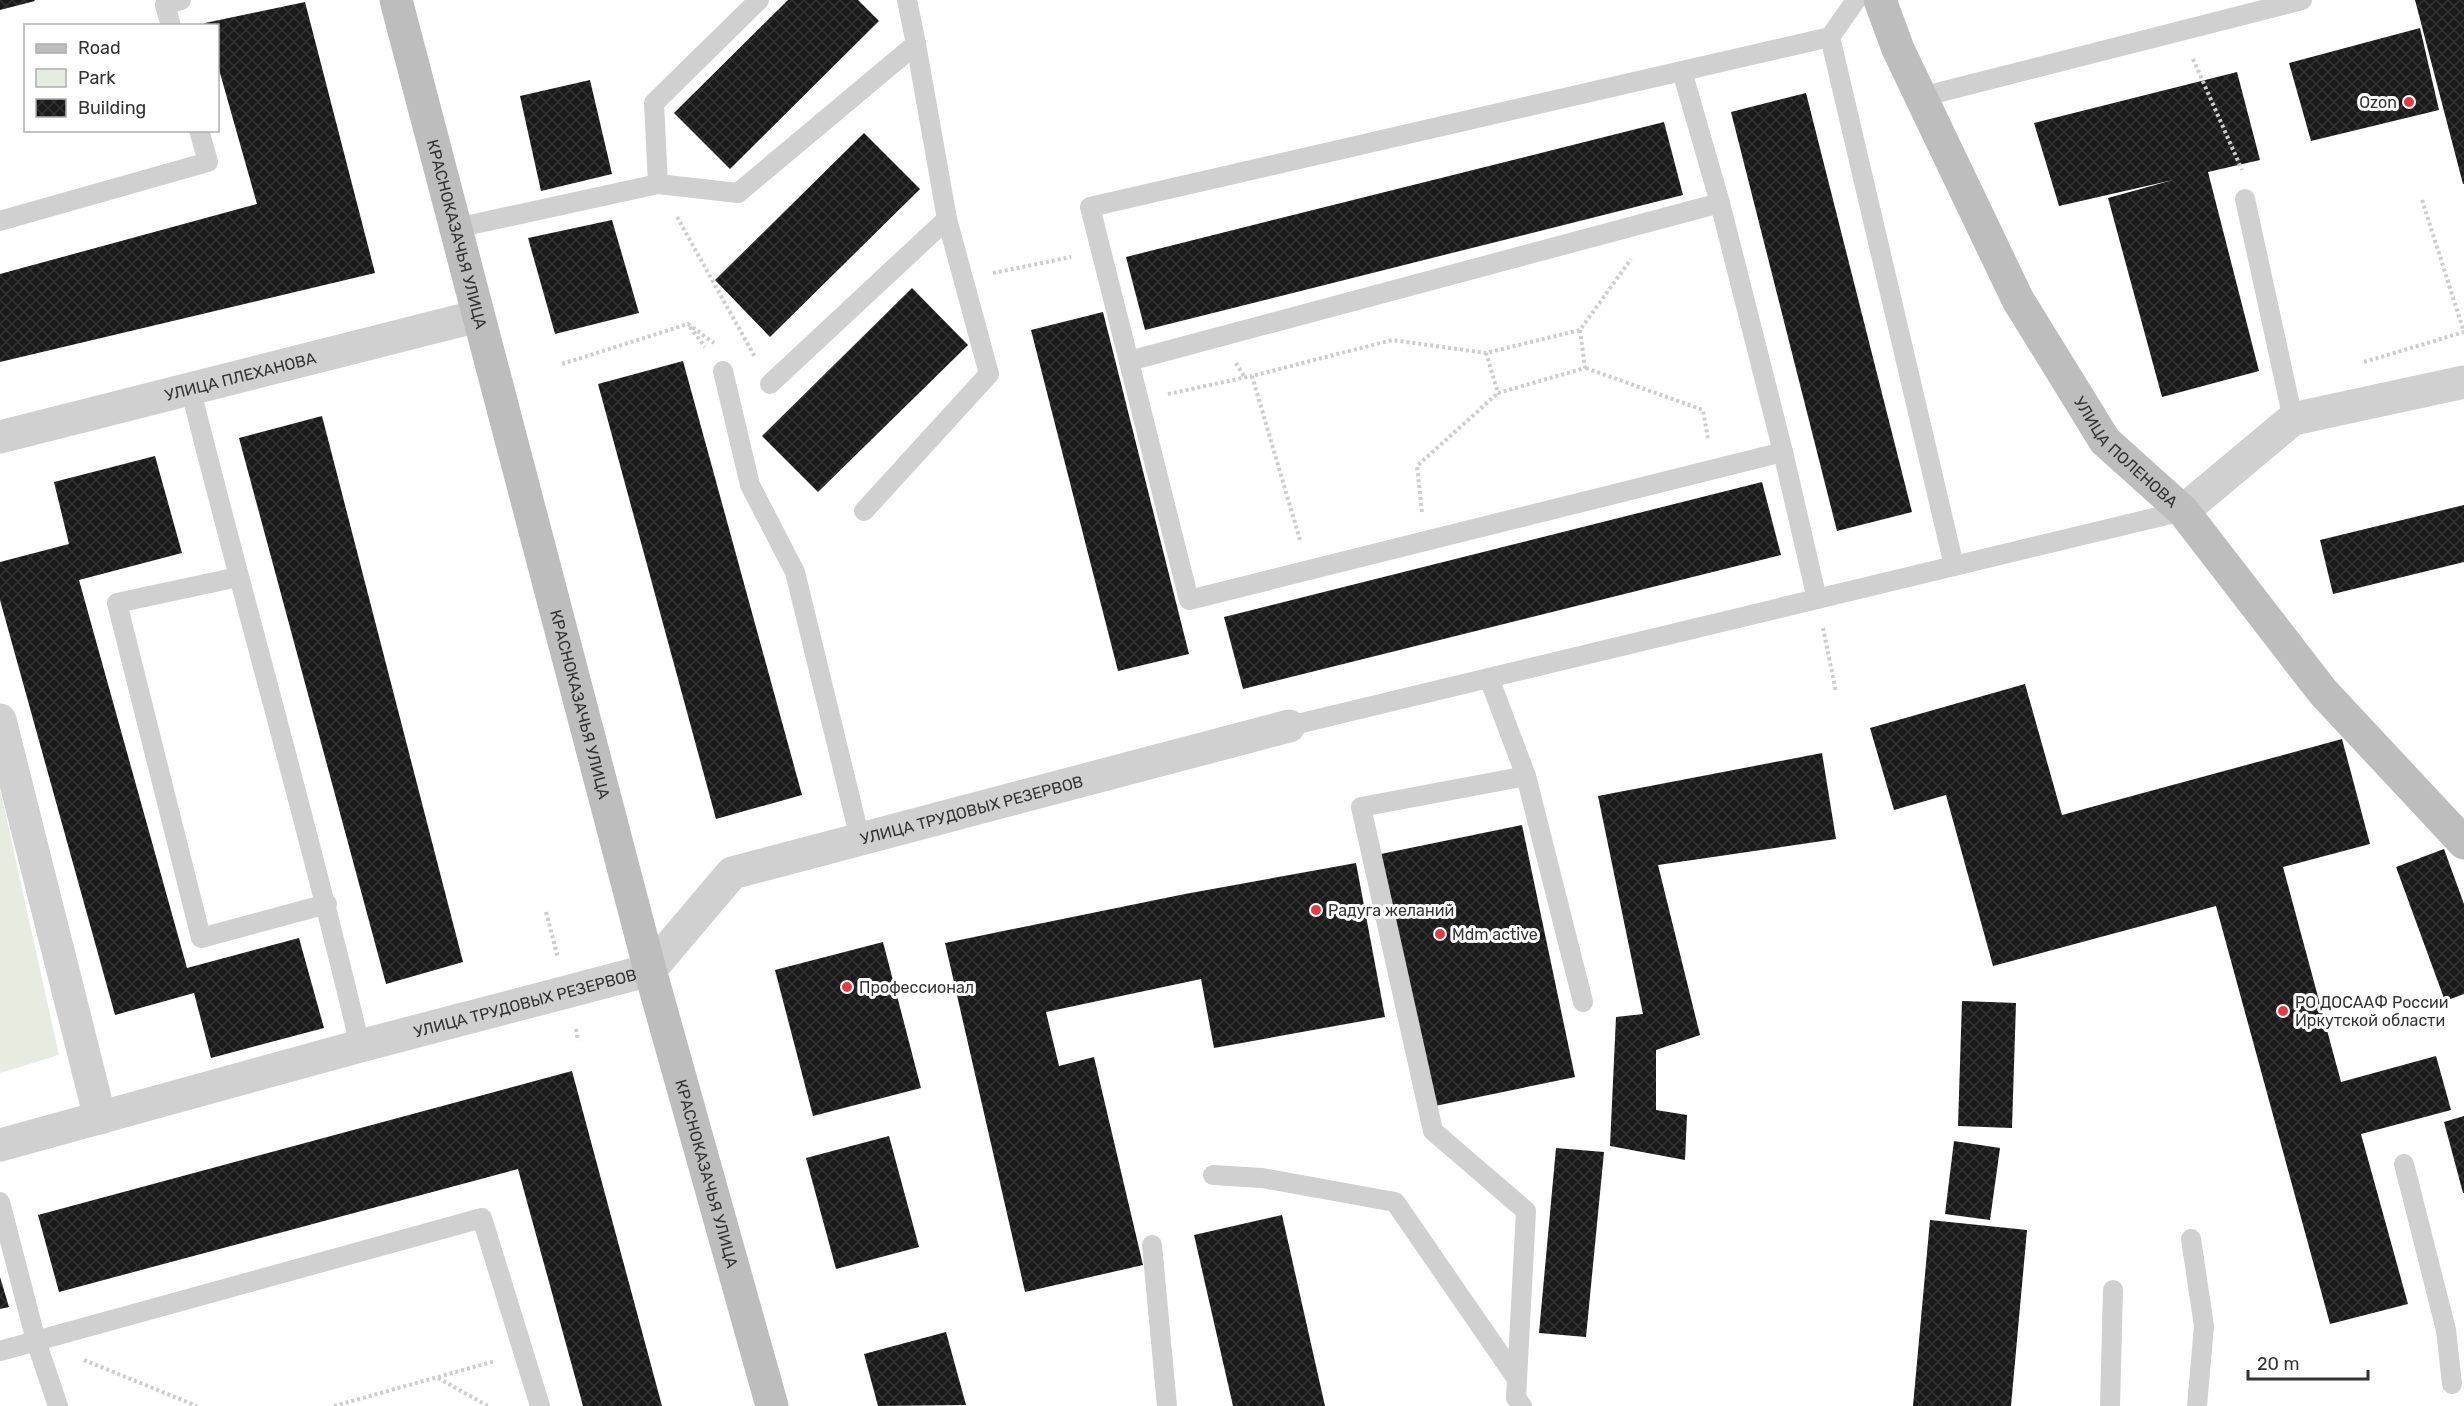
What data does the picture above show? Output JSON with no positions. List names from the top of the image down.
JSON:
{
  "streets": {
    "street": [
      "КРАСНОКАЗАЧЬЯ УЛИЦА",
      "УЛИЦА ПЛЕХАНОВА",
      "УЛИЦА ПОЛЕНОВА",
      "УЛИЦА ТРУДОВЫХ РЕЗЕРВОВ"
    ]
  },
  "crossings": [
    ["КРАСНОКАЗАЧЬЯ УЛИЦА", "УЛИЦА ПЛЕХАНОВА"],
    ["КРАСНОКАЗАЧЬЯ УЛИЦА", "УЛИЦА ТРУДОВЫХ РЕЗЕРВОВ"]
  ],
  "places": [
    "Ozon",
    "Радуга желаний",
    "Mdm active",
    "Профессионал",
    "РО ДОСААФ России Иркутской области"
  ],
  "legend": ["Road", "Park", "Building"],
  "scale_bar": "20 m"
}
